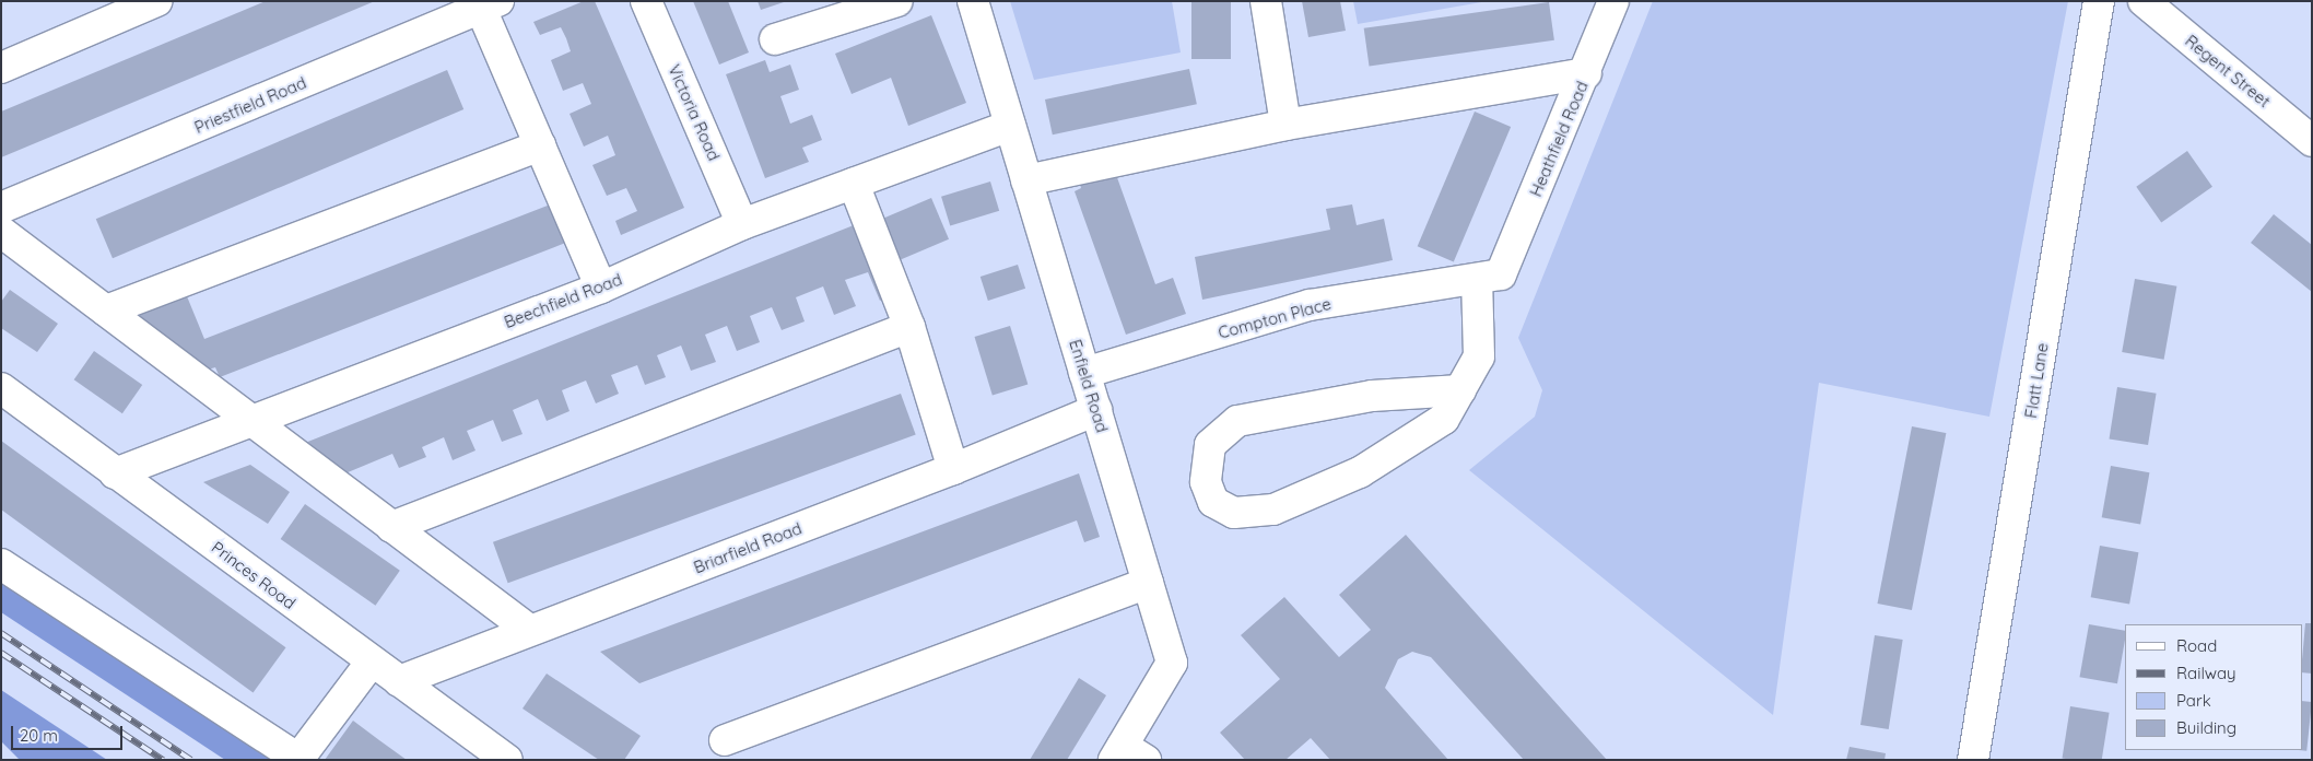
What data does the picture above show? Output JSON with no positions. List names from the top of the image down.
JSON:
{
  "streets": {
    "street": [
      "Regent Street",
      "Priestfield Road",
      "Victoria Road",
      "Heathfield Road",
      "Beechfield Road",
      "Compton Place",
      "Flatt Lane",
      "Enfield Road",
      "Briarfield Road",
      "Princes Road"
    ]
  },
  "crossings": [
    ["Victoria Road", "Beechfield Road"],
    ["Heathfield Road", "Compton Place"],
    ["Beechfield Road", "Enfield Road"],
    ["Beechfield Road", "Princes Road"],
    ["Compton Place", "Enfield Road"],
    ["Enfield Road", "Briarfield Road"],
    ["Briarfield Road", "Princes Road"]
  ],
  "legend": [
    "Road",
    "Railway",
    "Park",
    "Building"
  ],
  "scale_bar": "20 m"
}
